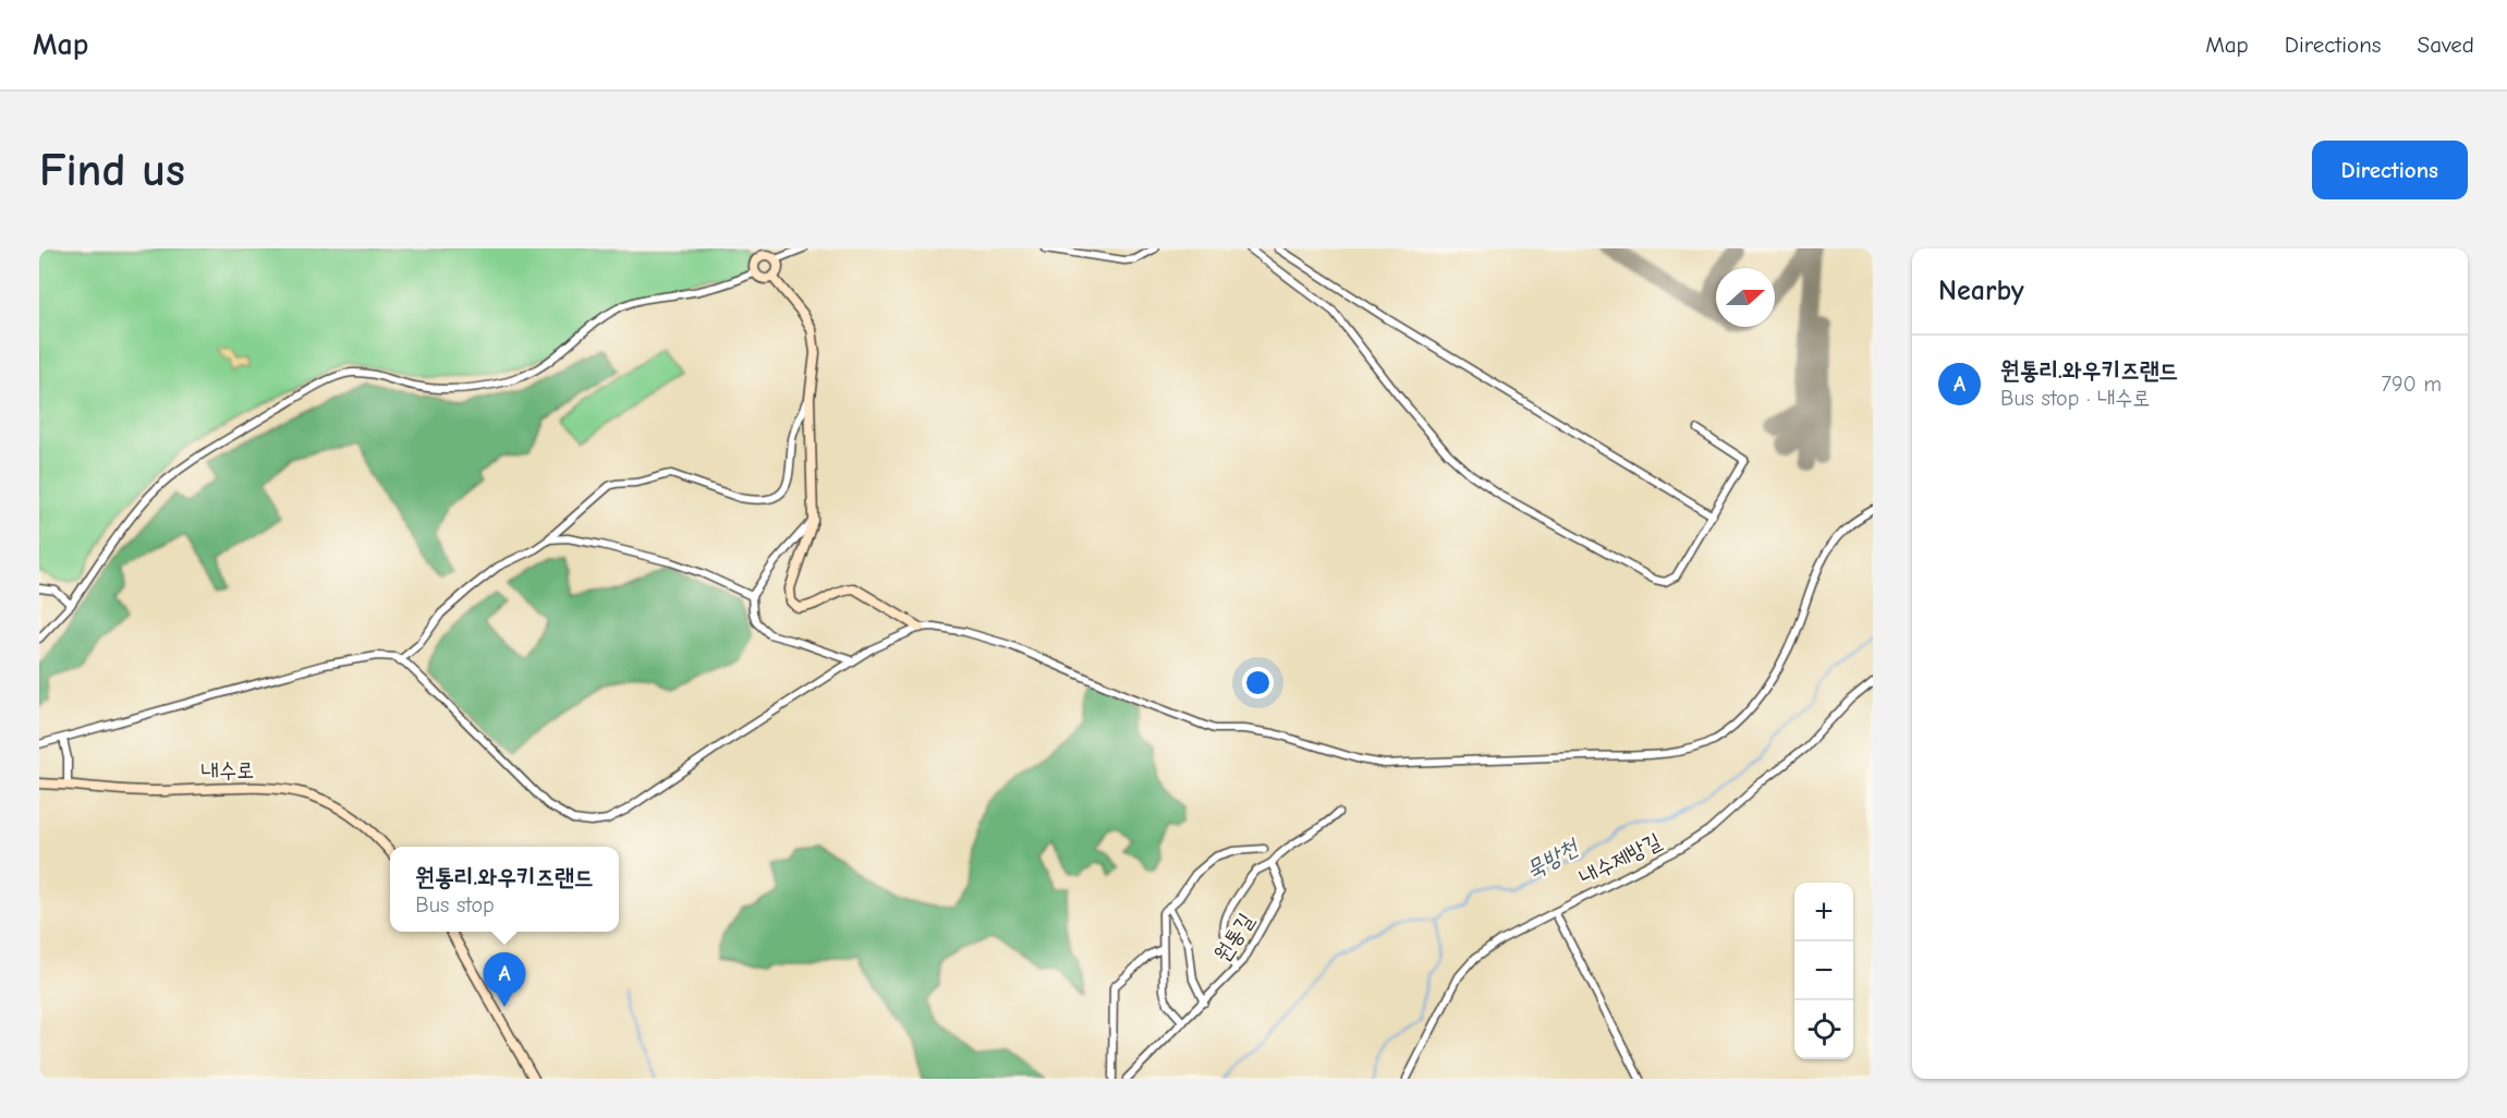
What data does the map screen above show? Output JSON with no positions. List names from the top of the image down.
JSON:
{
  "streets": {
    "street": ["내수로", "내수제방길", "원통길"]
  },
  "water": ["묵방천"],
  "north": "right",
  "page": {
    "header": "Map",
    "nav": ["Map", "Directions", "Saved"],
    "buttons": "Directions",
    "title": "Find us",
    "heading": "Nearby",
    "list": [
      {
        "mark": "A",
        "name": "원통리.와우키즈랜드",
        "note": "Bus stop · 내수로",
        "value": "790 m"
      }
    ],
    "popup": ["원통리.와우키즈랜드", "Bus stop"],
    "map_buttons": ["+", "−"],
    "pins": "A"
  }
}
